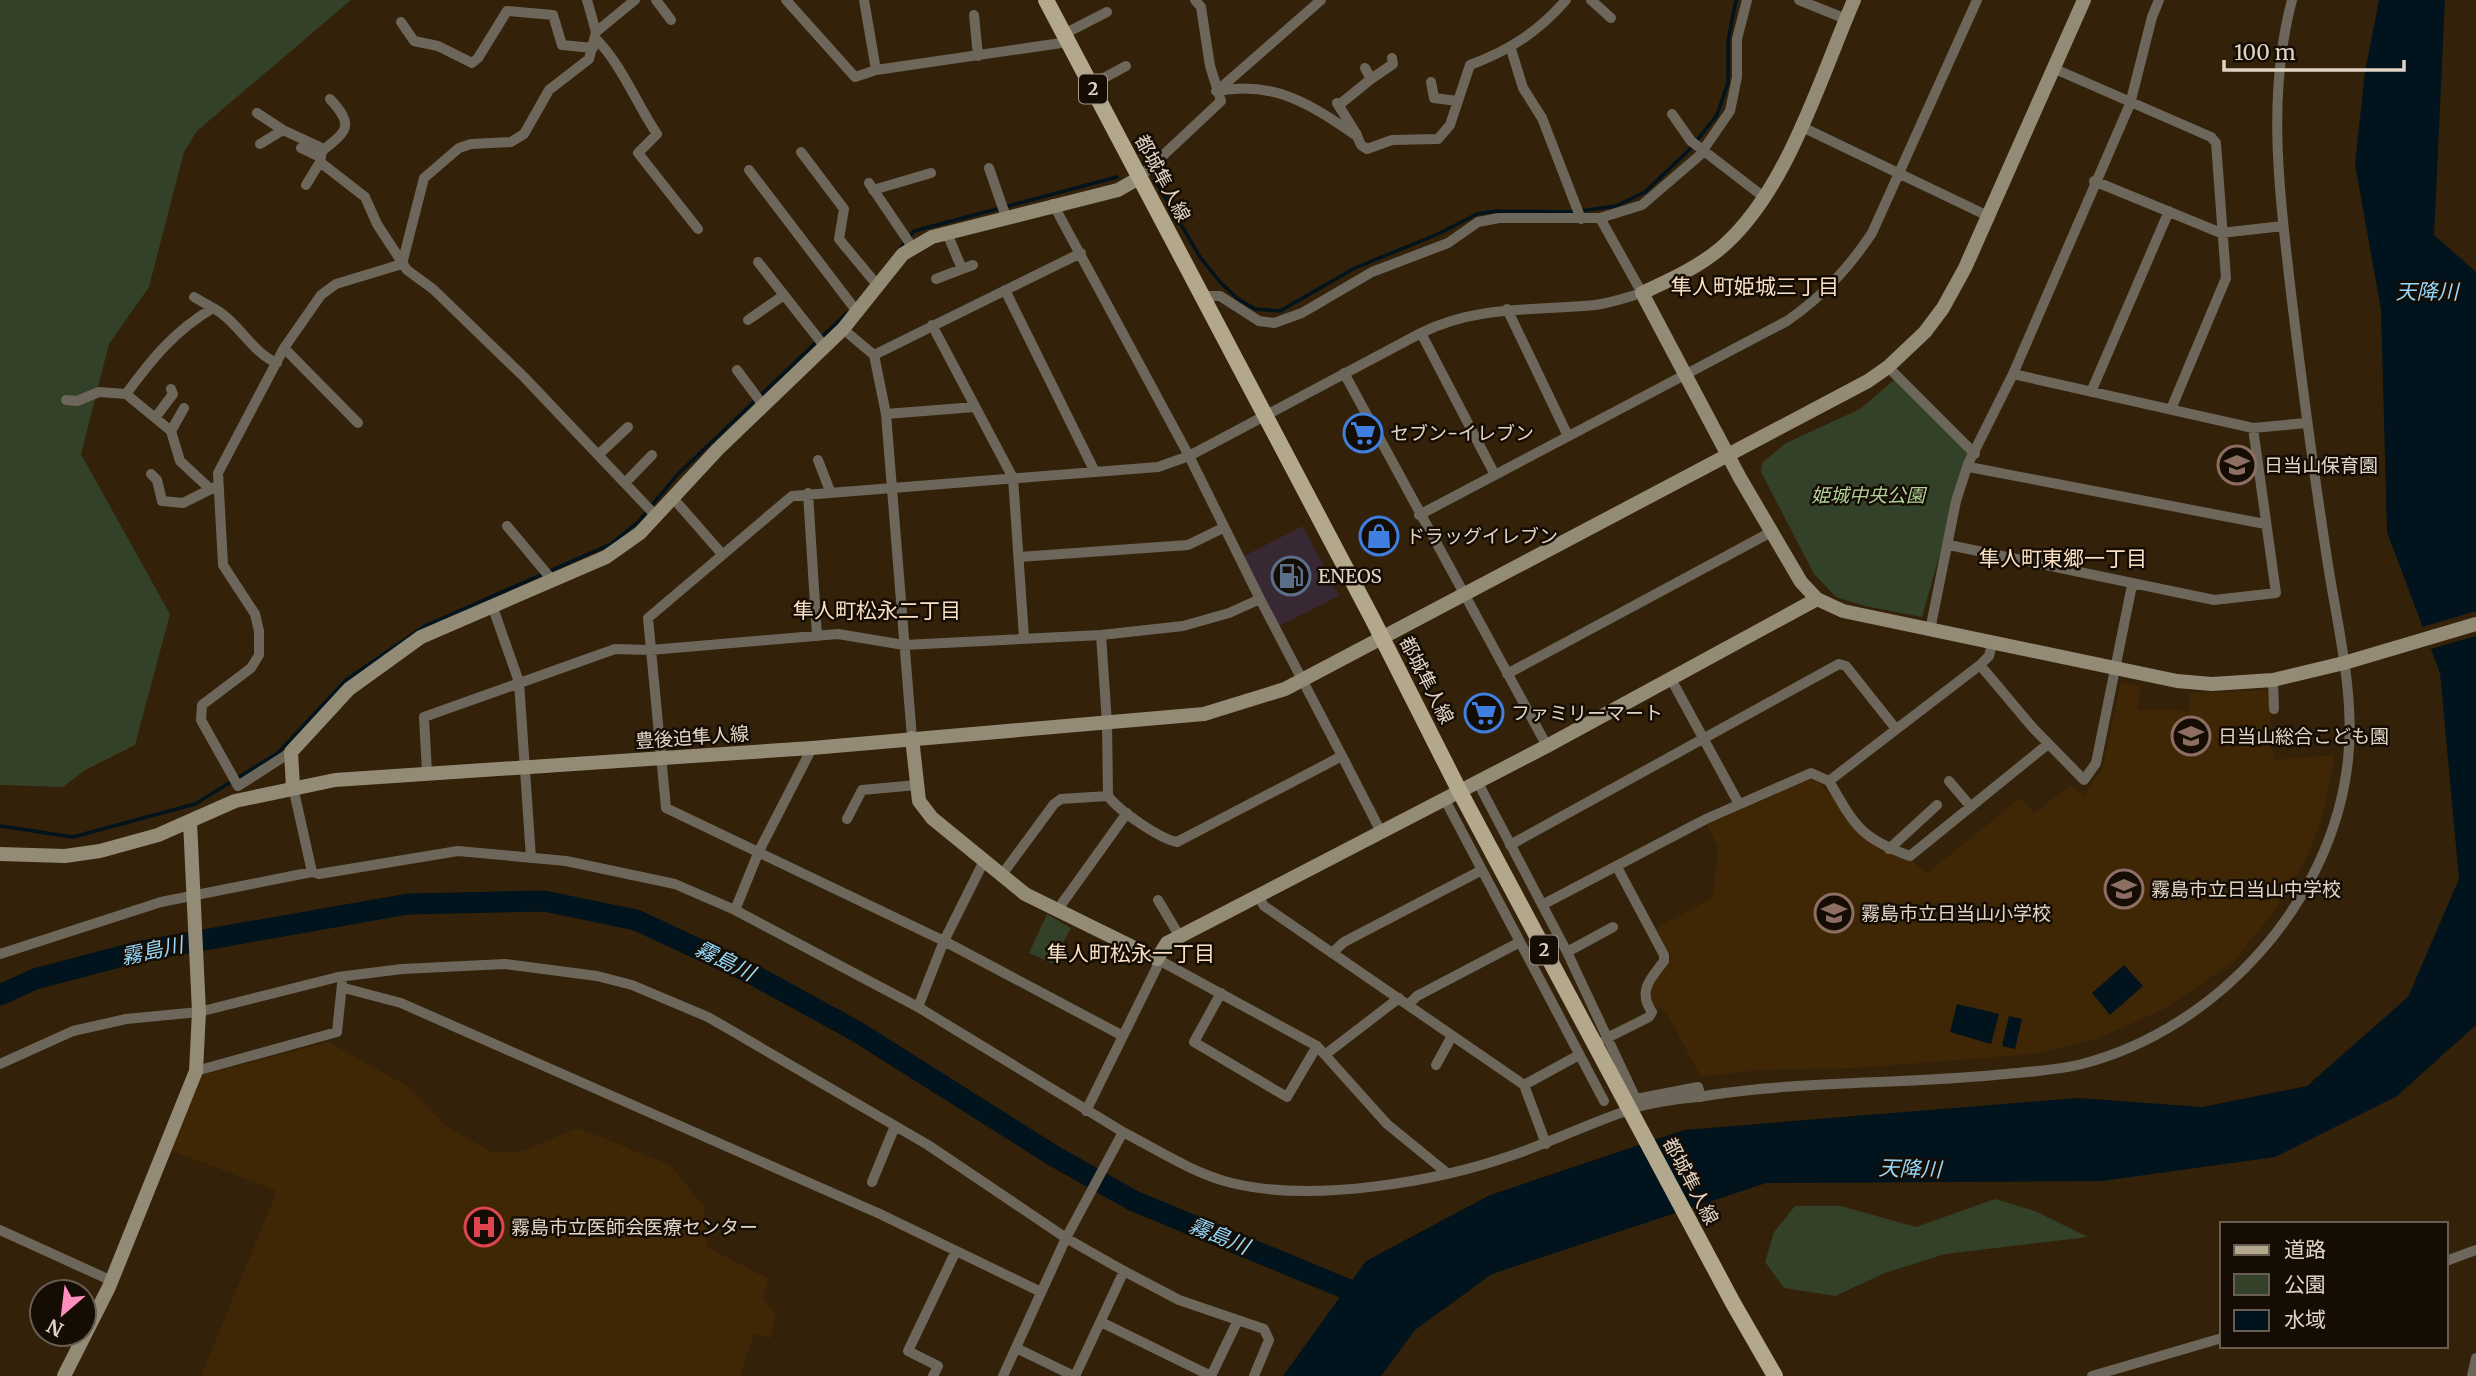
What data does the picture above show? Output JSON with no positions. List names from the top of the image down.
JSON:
{
  "streets": {
    "main road": ["2", "都城隼人線"],
    "street": ["豊後迫隼人線"]
  },
  "crossings": [
    ["都城隼人線", "豊後迫隼人線"]
  ],
  "districts": [
    "隼人町姫城三丁目",
    "隼人町東郷一丁目",
    "隼人町松永二丁目",
    "隼人町松永一丁目"
  ],
  "water": ["天降川", "霧島川"],
  "parks": ["姫城中央公園"],
  "places": {
    "supermarket": ["セブン-イレブン", "ファミリーマート"],
    "school or university": [
      "日当山保育園",
      "日当山総合こども園",
      "霧島市立日当山中学校",
      "霧島市立日当山小学校"
    ],
    "shop": ["ドラッグイレブン"],
    "fuel station": ["ENEOS"],
    "hospital": ["霧島市立医師会医療センター"]
  },
  "legend": ["道路", "公園", "水域"],
  "scale_bar": "100 m",
  "north": "bottom left"
}
